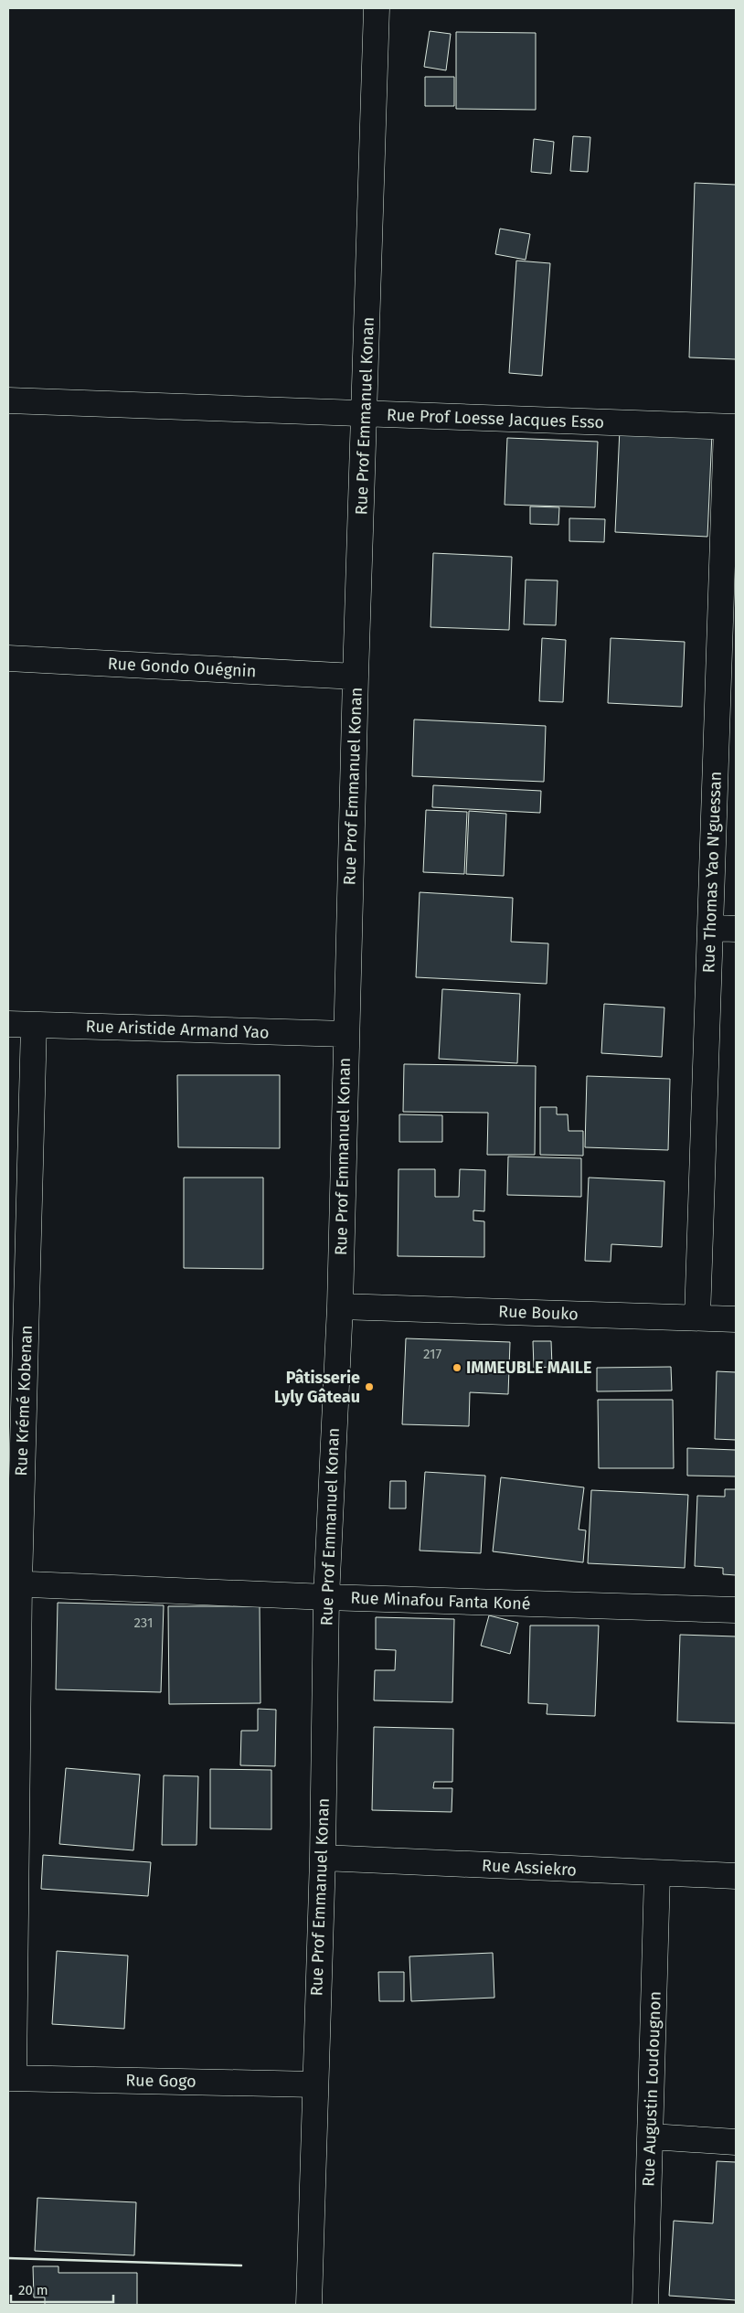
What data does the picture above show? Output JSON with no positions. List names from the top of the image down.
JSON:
{
  "streets": {
    "street": [
      "Rue Prof Emmanuel Konan",
      "Rue Prof Loesse Jacques Esso",
      "Rue Gondo Ouégnin",
      "Rue Thomas Yao N'guessan",
      "Rue Aristide Armand Yao",
      "Rue Bouko",
      "Rue Krémé Kobenan",
      "Rue Minafou Fanta Koné",
      "Rue Assiekro",
      "Rue Gogo",
      "Rue Augustin Loudougnon"
    ]
  },
  "crossings": [
    ["Rue Prof Emmanuel Konan", "Rue Prof Loesse Jacques Esso"],
    ["Rue Prof Emmanuel Konan", "Rue Gondo Ouégnin"],
    ["Rue Prof Emmanuel Konan", "Rue Aristide Armand Yao"],
    ["Rue Prof Emmanuel Konan", "Rue Bouko"],
    ["Rue Prof Emmanuel Konan", "Rue Minafou Fanta Koné"],
    ["Rue Prof Emmanuel Konan", "Rue Assiekro"],
    ["Rue Prof Emmanuel Konan", "Rue Gogo"],
    ["Rue Prof Loesse Jacques Esso", "Rue Thomas Yao N'guessan"],
    ["Rue Thomas Yao N'guessan", "Rue Bouko"],
    ["Rue Aristide Armand Yao", "Rue Krémé Kobenan"],
    ["Rue Krémé Kobenan", "Rue Minafou Fanta Koné"],
    ["Rue Krémé Kobenan", "Rue Gogo"],
    ["Rue Assiekro", "Rue Augustin Loudougnon"]
  ],
  "places": ["IMMEUBLE MAILE", "Pâtisserie Lyly Gâteau"],
  "house_numbers": ["217", "231"],
  "scale_bar": "20 m"
}
